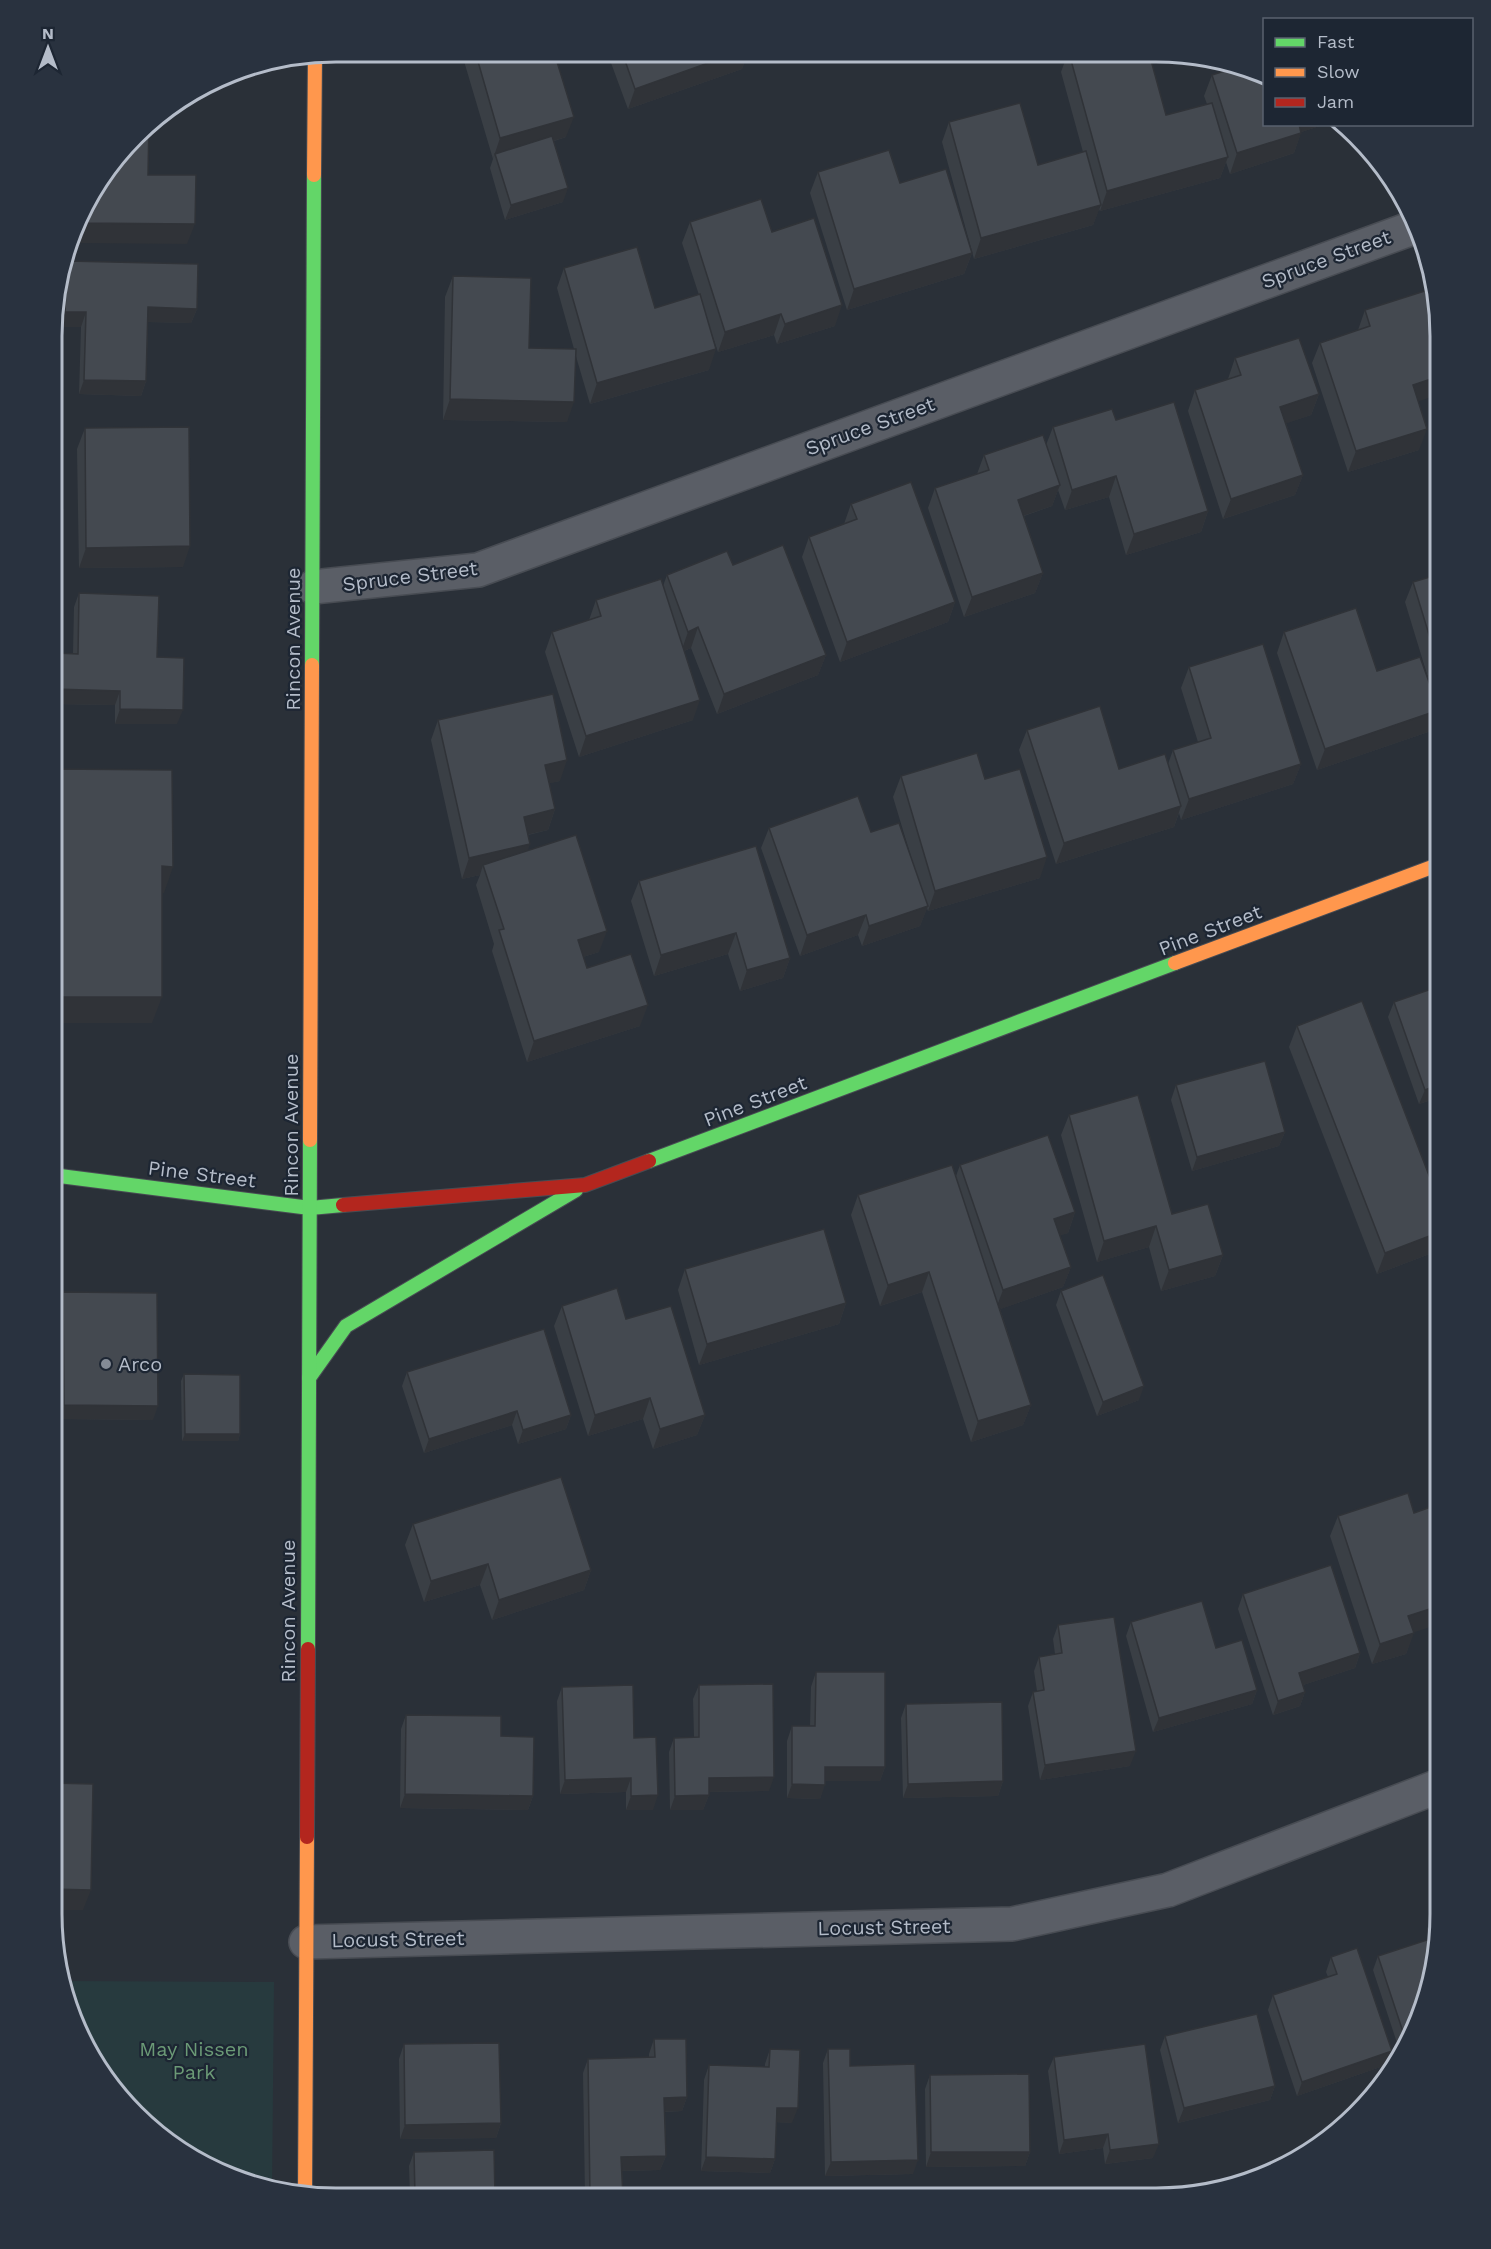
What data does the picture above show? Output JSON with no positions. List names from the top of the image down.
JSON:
{
  "streets": {
    "street": [
      "Spruce Street",
      "Rincon Avenue",
      "Pine Street",
      "Locust Street"
    ]
  },
  "crossings": [
    ["Spruce Street", "Rincon Avenue"],
    ["Rincon Avenue", "Pine Street"],
    ["Rincon Avenue", "Locust Street"]
  ],
  "parks": ["May Nissen Park"],
  "places": ["Arco"],
  "legend": ["Fast", "Slow", "Jam"],
  "north": "top"
}
